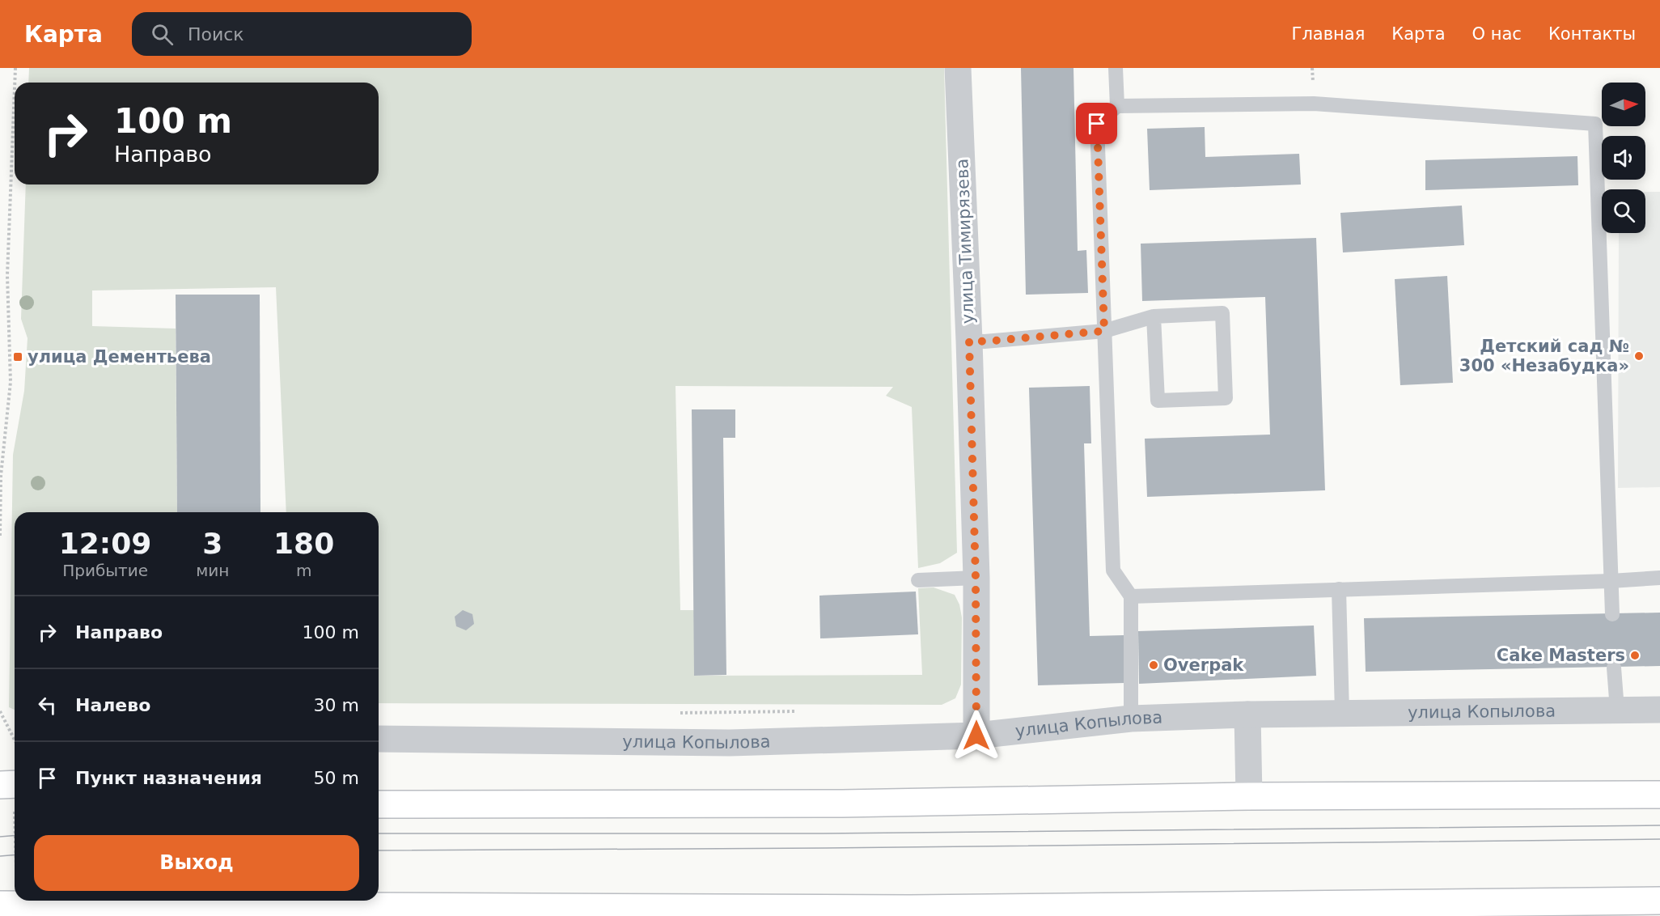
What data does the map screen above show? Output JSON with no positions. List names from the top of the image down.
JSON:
{
  "streets": {
    "street": ["улица Тимирязева", "улица Копылова"]
  },
  "crossings": [
    ["улица Тимирязева", "улица Копылова"]
  ],
  "places": {
    "other": ["Детский сад № 300 «Незабудка»", "Cake Masters", "Overpak"],
    "transit": ["улица Дементьева"]
  },
  "north": "right",
  "page": {
    "header": "Карта",
    "search": "Поиск",
    "nav": [
      "Главная",
      "Карта",
      "О нас",
      "Контакты"
    ],
    "turn": ["100 m", "Направо"],
    "eta": [
      "12:09",
      "Прибытие",
      "3",
      "мин",
      "180",
      "m"
    ],
    "list": [
      {
        "name": "Направо",
        "value": "100 m"
      },
      {
        "name": "Налево",
        "value": "30 m"
      },
      {
        "name": "Пункт назначения",
        "value": "50 m"
      }
    ],
    "buttons": "Выход"
  }
}
